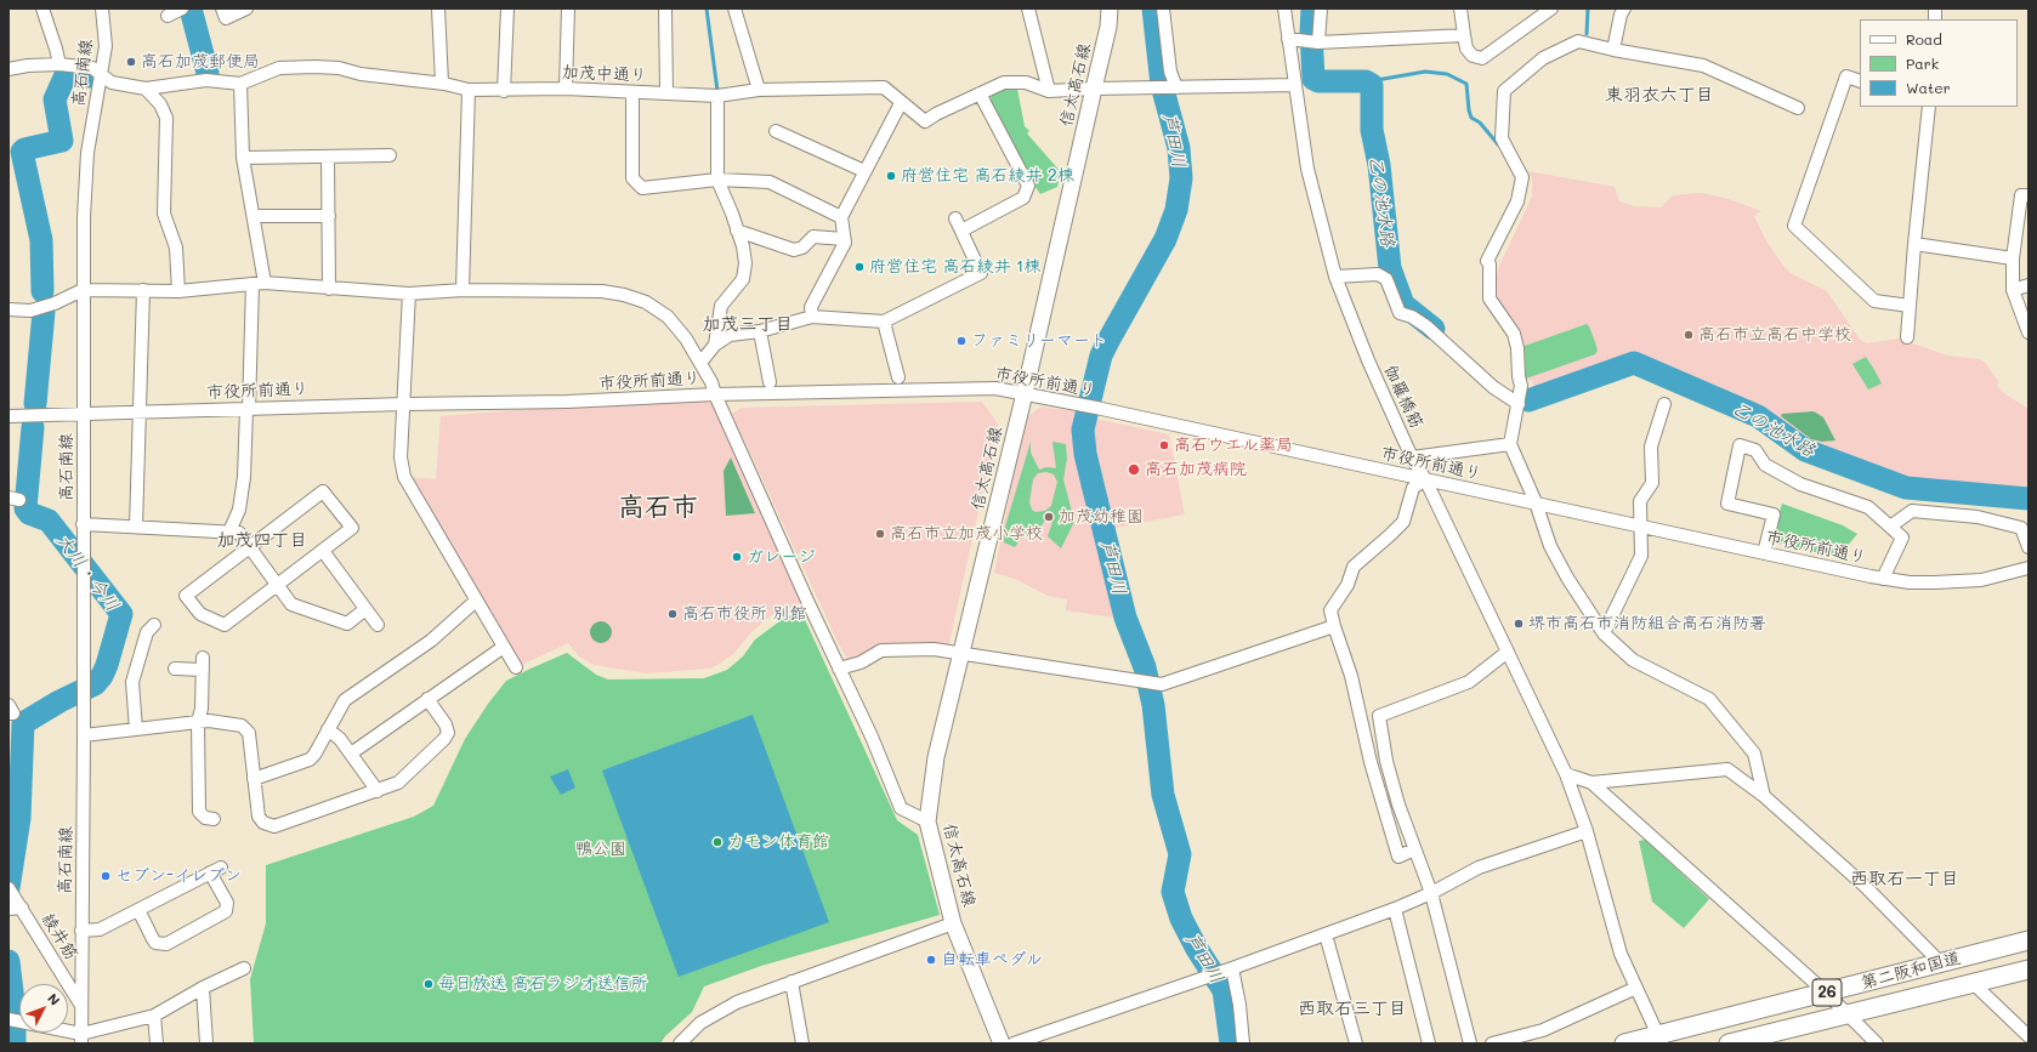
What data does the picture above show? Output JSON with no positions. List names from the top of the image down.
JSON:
{
  "streets": {
    "highway": ["第二阪和国道", "26"],
    "main road": ["信太高石線"],
    "street": [
      "高石南線",
      "加茂中通り",
      "市役所前通り",
      "伽羅橋筋",
      "綾井筋"
    ]
  },
  "crossings": [
    ["高石南線", "加茂中通り"],
    ["高石南線", "市役所前通り"],
    ["高石南線", "綾井筋"],
    ["加茂中通り", "信太高石線"],
    ["加茂中通り", "伽羅橋筋"],
    ["信太高石線", "市役所前通り"],
    ["市役所前通り", "伽羅橋筋"],
    ["伽羅橋筋", "第二阪和国道"]
  ],
  "districts": [
    "東羽衣六丁目",
    "加茂三丁目",
    "高石市",
    "加茂四丁目",
    "西取石一丁目",
    "西取石三丁目"
  ],
  "water": ["芦田川", "乙の池水路", "大川・今川"],
  "parks": ["鴨公園"],
  "places": [
    "高石加茂郵便局",
    "府営住宅 高石綾井 2棟",
    "府営住宅 高石綾井 1棟",
    "高石市立高石中学校",
    "ファミリーマート",
    "高石ウエル薬局",
    "高石加茂病院",
    "加茂幼稚園",
    "高石市立加茂小学校",
    "ガレージ",
    "高石市役所 別館",
    "堺市高石市消防組合高石消防署",
    "カモン体育館",
    "セブン-イレブン",
    "自転車ペダル",
    "毎日放送 高石ラジオ送信所"
  ],
  "legend": ["Road", "Park", "Water"],
  "north": "top right"
}
